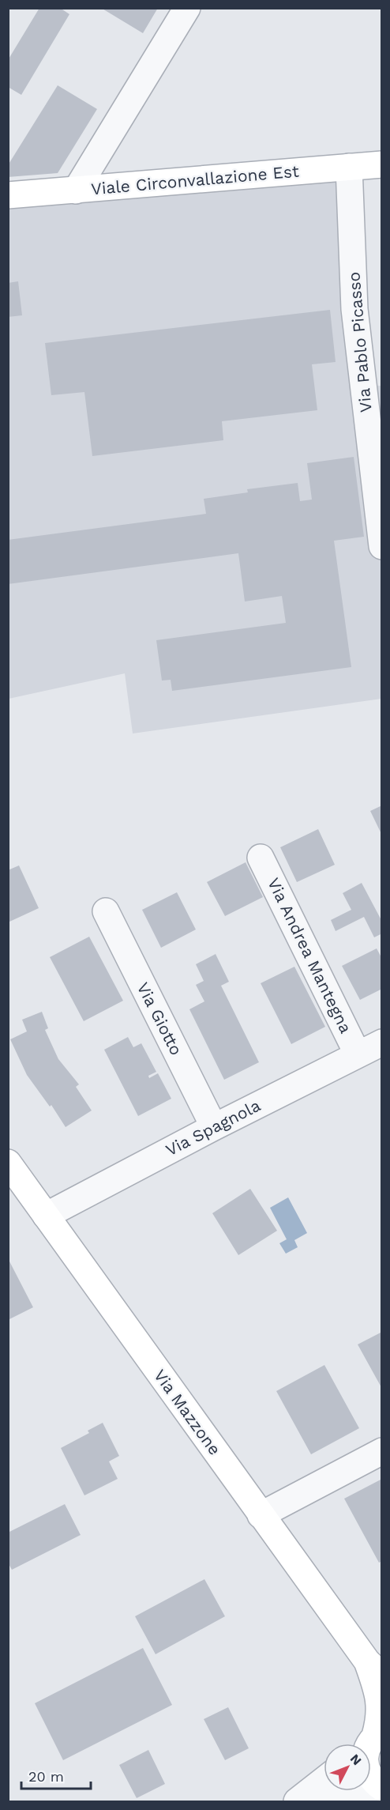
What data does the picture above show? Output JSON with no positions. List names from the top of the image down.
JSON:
{
  "streets": {
    "main road": ["Viale Circonvallazione Est", "Via Mazzone"],
    "street": [
      "Via Pablo Picasso",
      "Via Andrea Mantegna",
      "Via Giotto",
      "Via Spagnola"
    ]
  },
  "crossings": [
    ["Viale Circonvallazione Est", "Via Pablo Picasso"],
    ["Via Andrea Mantegna", "Via Spagnola"],
    ["Via Giotto", "Via Spagnola"],
    ["Via Spagnola", "Via Mazzone"]
  ],
  "scale_bar": "20 m",
  "north": "top right"
}
